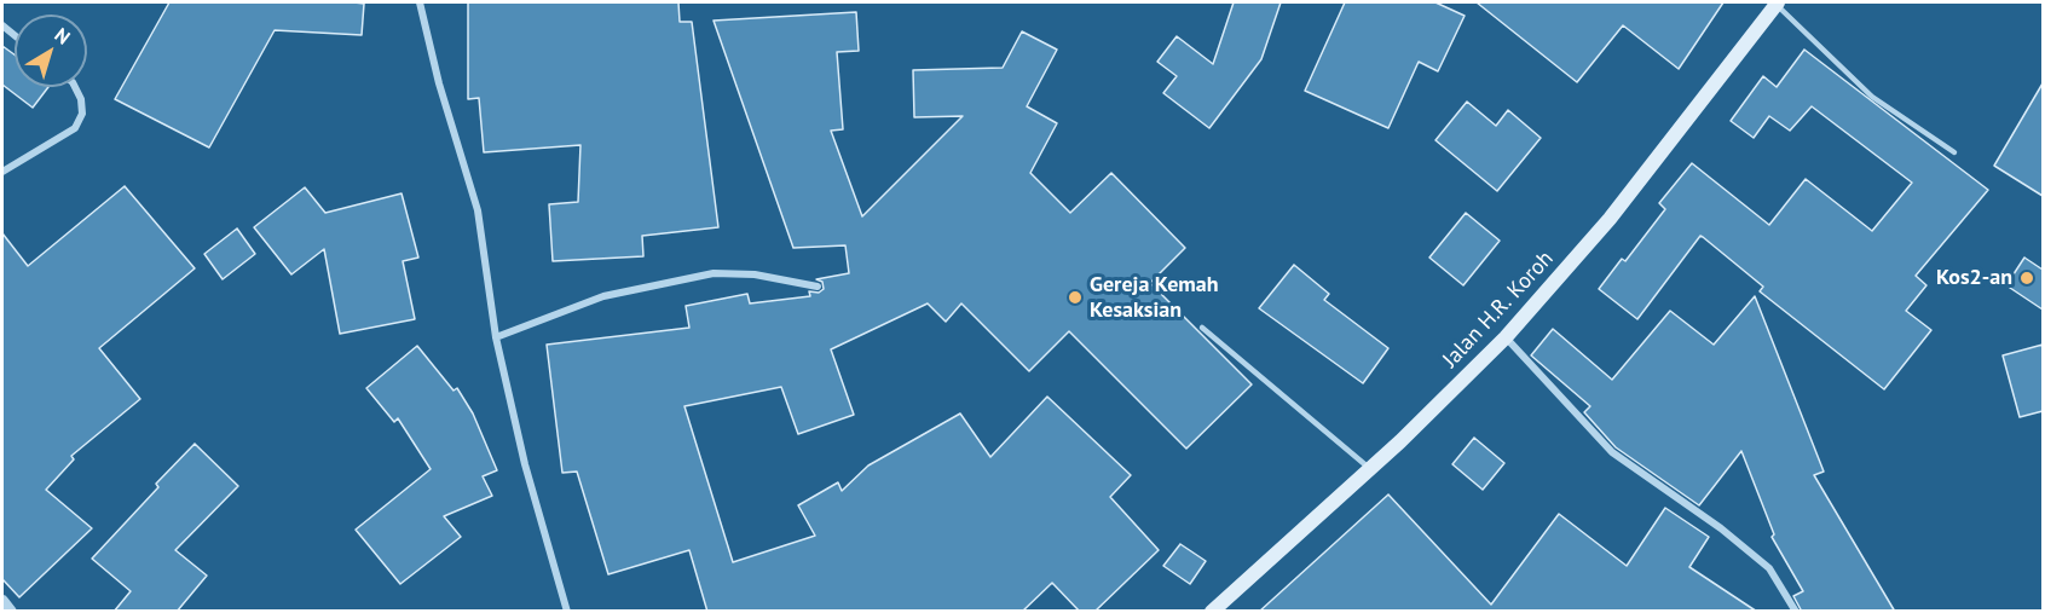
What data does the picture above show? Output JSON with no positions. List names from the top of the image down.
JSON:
{
  "streets": {
    "main road": ["Jalan H.R. Koroh"]
  },
  "places": ["Kos2-an", "Gereja Kemah Kesaksian"],
  "north": "top right"
}
